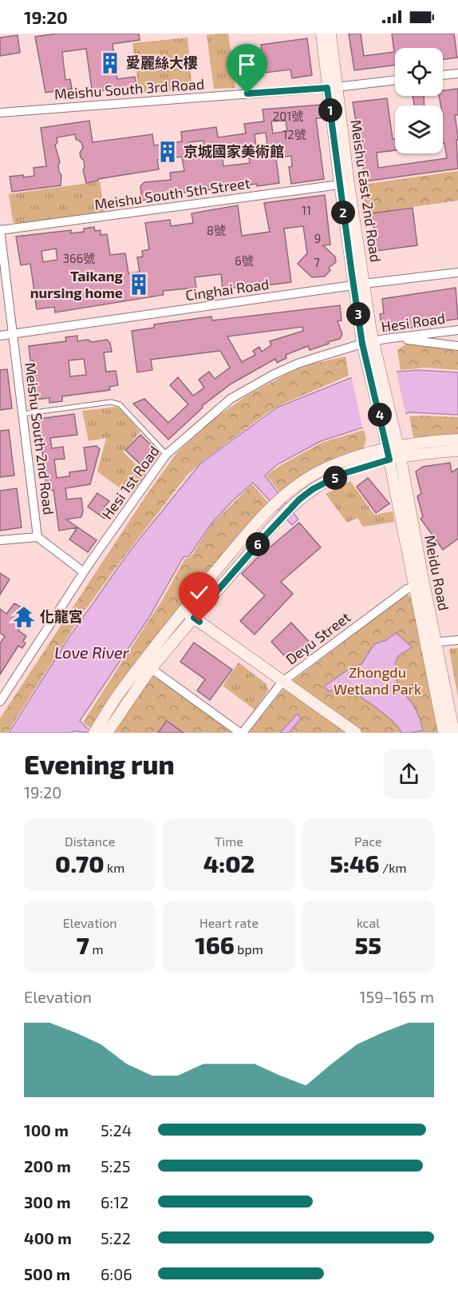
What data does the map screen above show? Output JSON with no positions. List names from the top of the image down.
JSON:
{
  "streets": {
    "street": [
      "Meishu South 3rd Road",
      "Meishu East 2nd Road",
      "Meishu South 5th Street",
      "Cinghai Road",
      "Hesi Road",
      "Meishu South 2nd Road",
      "Hesi 1st Road",
      "Meidu Road",
      "Deyu Street"
    ]
  },
  "crossings": [
    ["Meishu South 3rd Road", "Meishu East 2nd Road"],
    ["Meishu East 2nd Road", "Meishu South 5th Street"],
    ["Meishu East 2nd Road", "Cinghai Road"],
    ["Meishu East 2nd Road", "Hesi Road"],
    ["Meishu East 2nd Road", "Hesi 1st Road"],
    ["Meishu East 2nd Road", "Meidu Road"],
    ["Meishu South 5th Street", "Meishu South 2nd Road"],
    ["Cinghai Road", "Meishu South 2nd Road"],
    ["Hesi Road", "Hesi 1st Road"],
    ["Meidu Road", "Deyu Street"]
  ],
  "water": ["Love River"],
  "parks": ["Zhongdu Wetland Park"],
  "places": {
    "building": ["愛麗絲大樓", "京城國家美術館", "Taikang nursing home"],
    "temple": ["化龍宮"]
  },
  "house_numbers": [
    "201號",
    "12號",
    "11",
    "8號",
    "9",
    "366號",
    "6號",
    "7"
  ],
  "page": {
    "status": "19:20",
    "pins": [
      "1",
      "2",
      "3",
      "4",
      "5",
      "6"
    ],
    "heading": ["Evening run", "19:20"],
    "stats": [
      ["Distance", "0.70 km"],
      ["Time", "4:02"],
      ["Pace", "5:46 /km"],
      ["Elevation", "7 m"],
      ["Heart rate", "166 bpm"],
      ["kcal", "55"]
    ],
    "chart": ["Elevation", "159–165 m"],
    "list": [
      {
        "name": "100 m",
        "note": "5:24"
      },
      {
        "name": "200 m",
        "note": "5:25"
      },
      {
        "name": "300 m",
        "note": "6:12"
      },
      {
        "name": "400 m",
        "note": "5:22"
      },
      {
        "name": "500 m",
        "note": "6:06"
      }
    ]
  }
}
